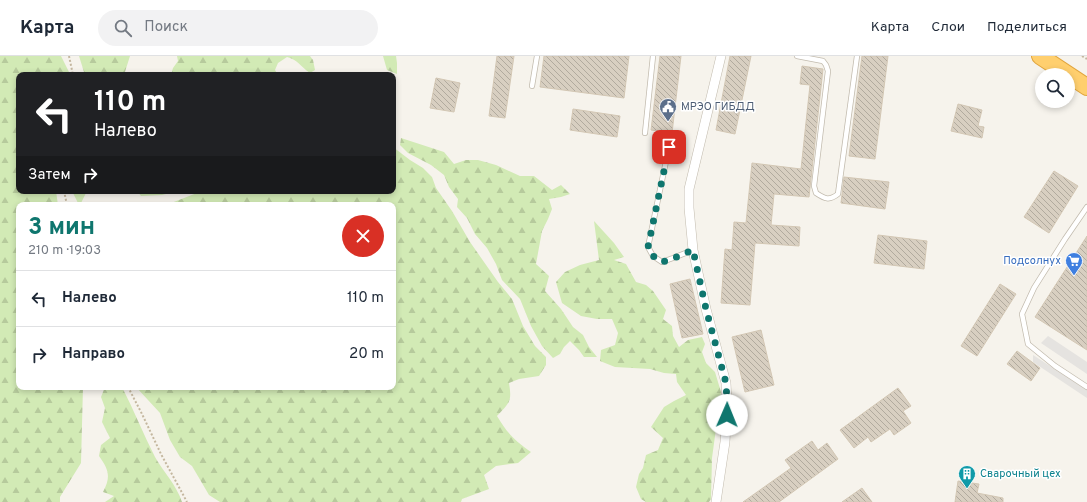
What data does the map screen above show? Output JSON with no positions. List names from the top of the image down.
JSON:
{
  "places": {
    "public building": ["МРЭО ГИБДД"],
    "supermarket": ["Подсолнух"],
    "building": ["Сварочный цех"]
  },
  "page": {
    "header": "Карта",
    "search": "Поиск",
    "nav": ["Карта", "Слои", "Поделиться"],
    "turn": ["110 m", "Налево"],
    "then": "Затем",
    "heading": ["3 мин", "210 m · 19:03"],
    "list": [
      {
        "name": "Налево",
        "value": "110 m"
      },
      {
        "name": "Направо",
        "value": "20 m"
      }
    ]
  }
}
